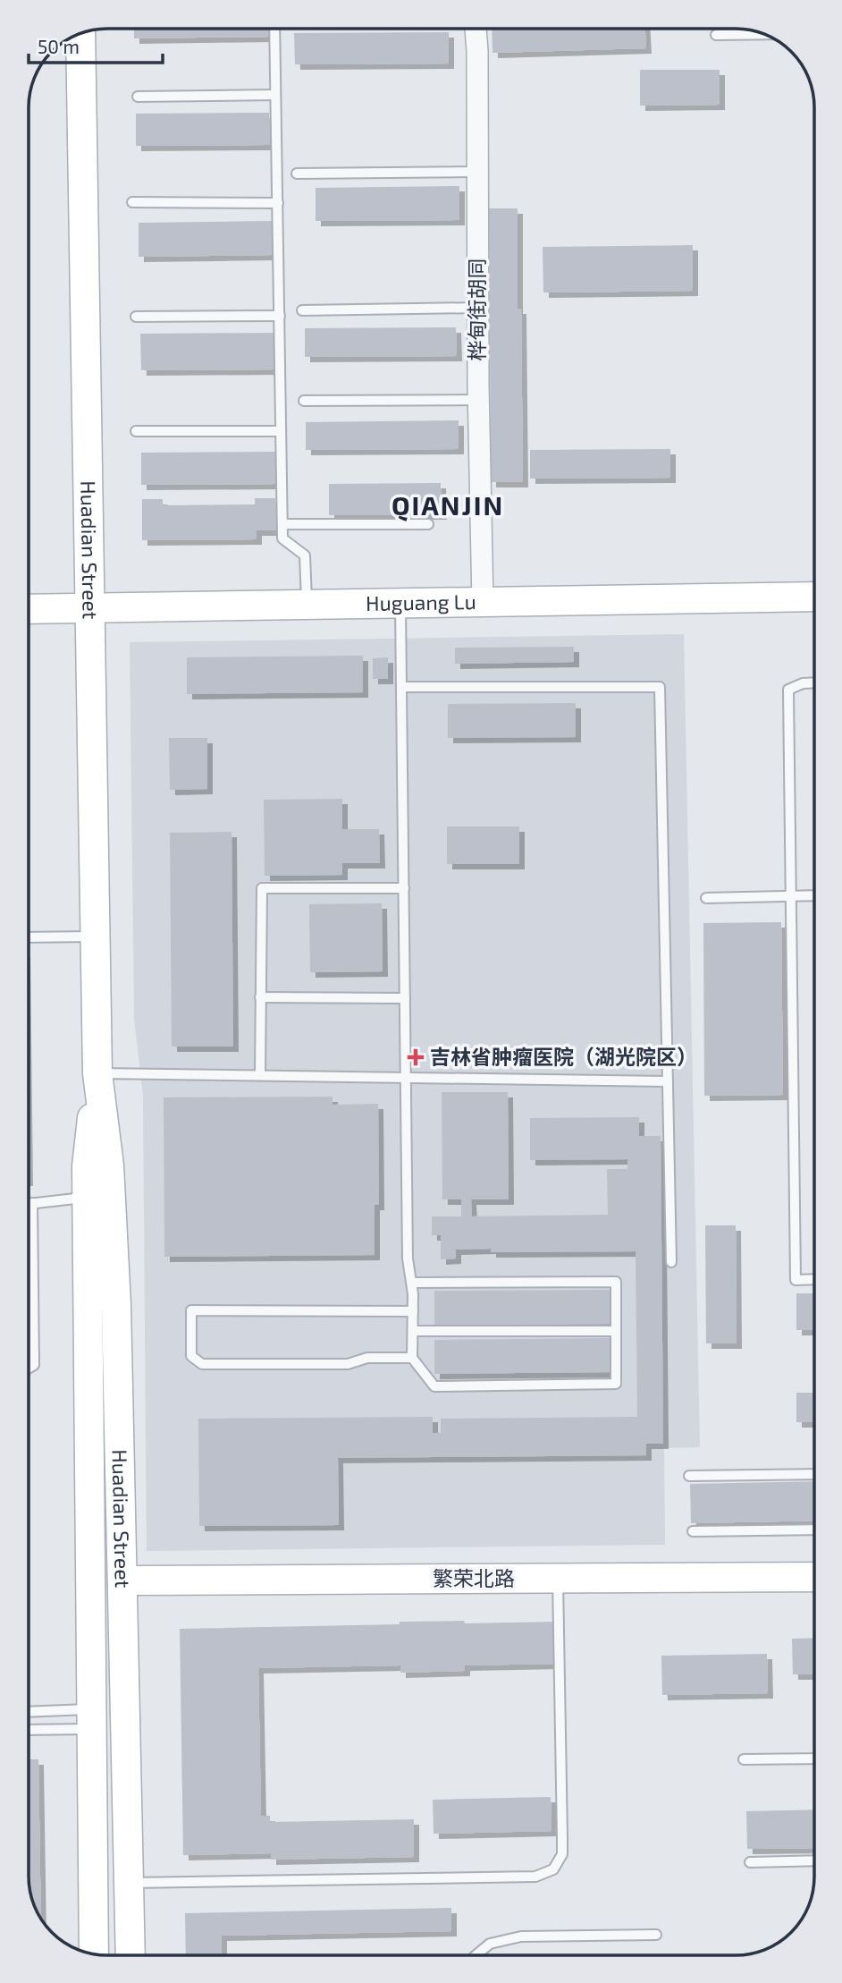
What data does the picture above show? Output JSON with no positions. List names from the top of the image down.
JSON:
{
  "streets": {
    "street": [
      "桦甸街胡同",
      "Huadian Street",
      "Huguang Lu",
      "繁荣北路"
    ]
  },
  "crossings": [
    ["桦甸街胡同", "Huguang Lu"],
    ["Huadian Street", "Huguang Lu"],
    ["Huadian Street", "繁荣北路"]
  ],
  "districts": ["QIANJIN"],
  "places": {
    "health": ["吉林省肿瘤医院（湖光院区）"]
  },
  "scale_bar": "50 m"
}
